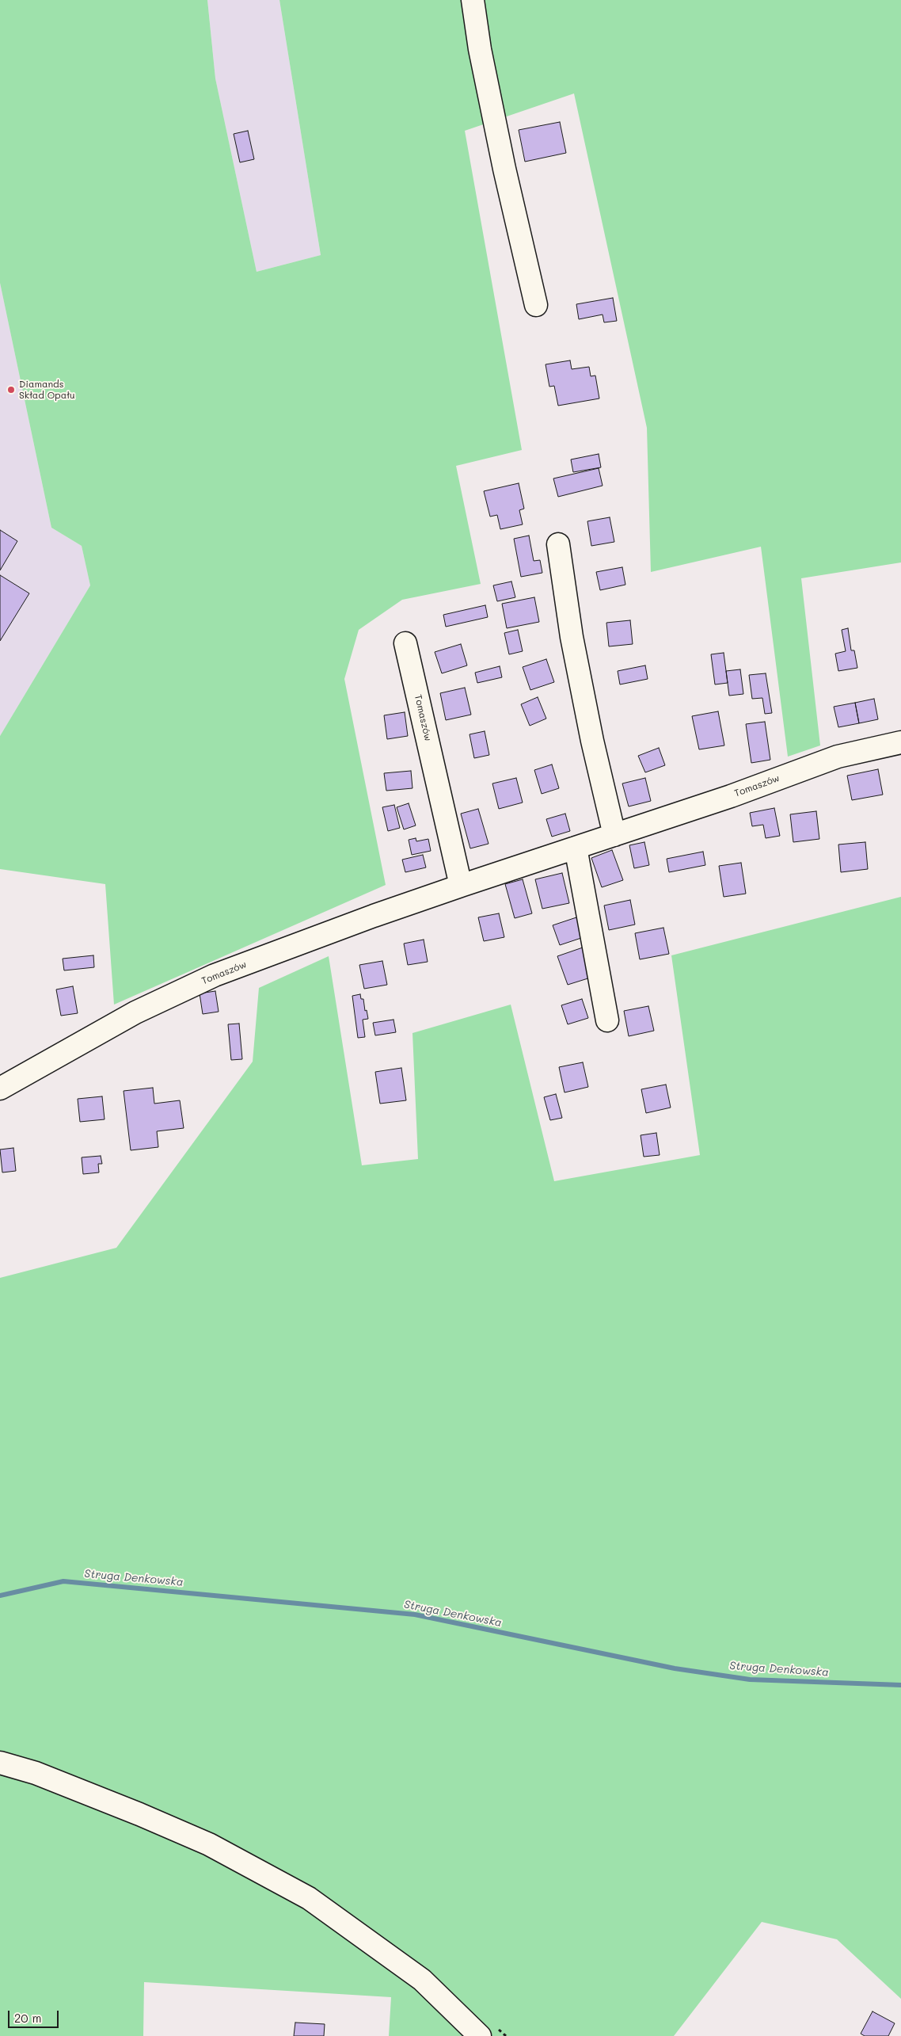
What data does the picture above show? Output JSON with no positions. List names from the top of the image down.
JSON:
{
  "streets": {
    "street": ["Tomaszów"]
  },
  "water": ["Struga Denkowska"],
  "places": ["Diamands Skład Opału"],
  "scale_bar": "20 m"
}
